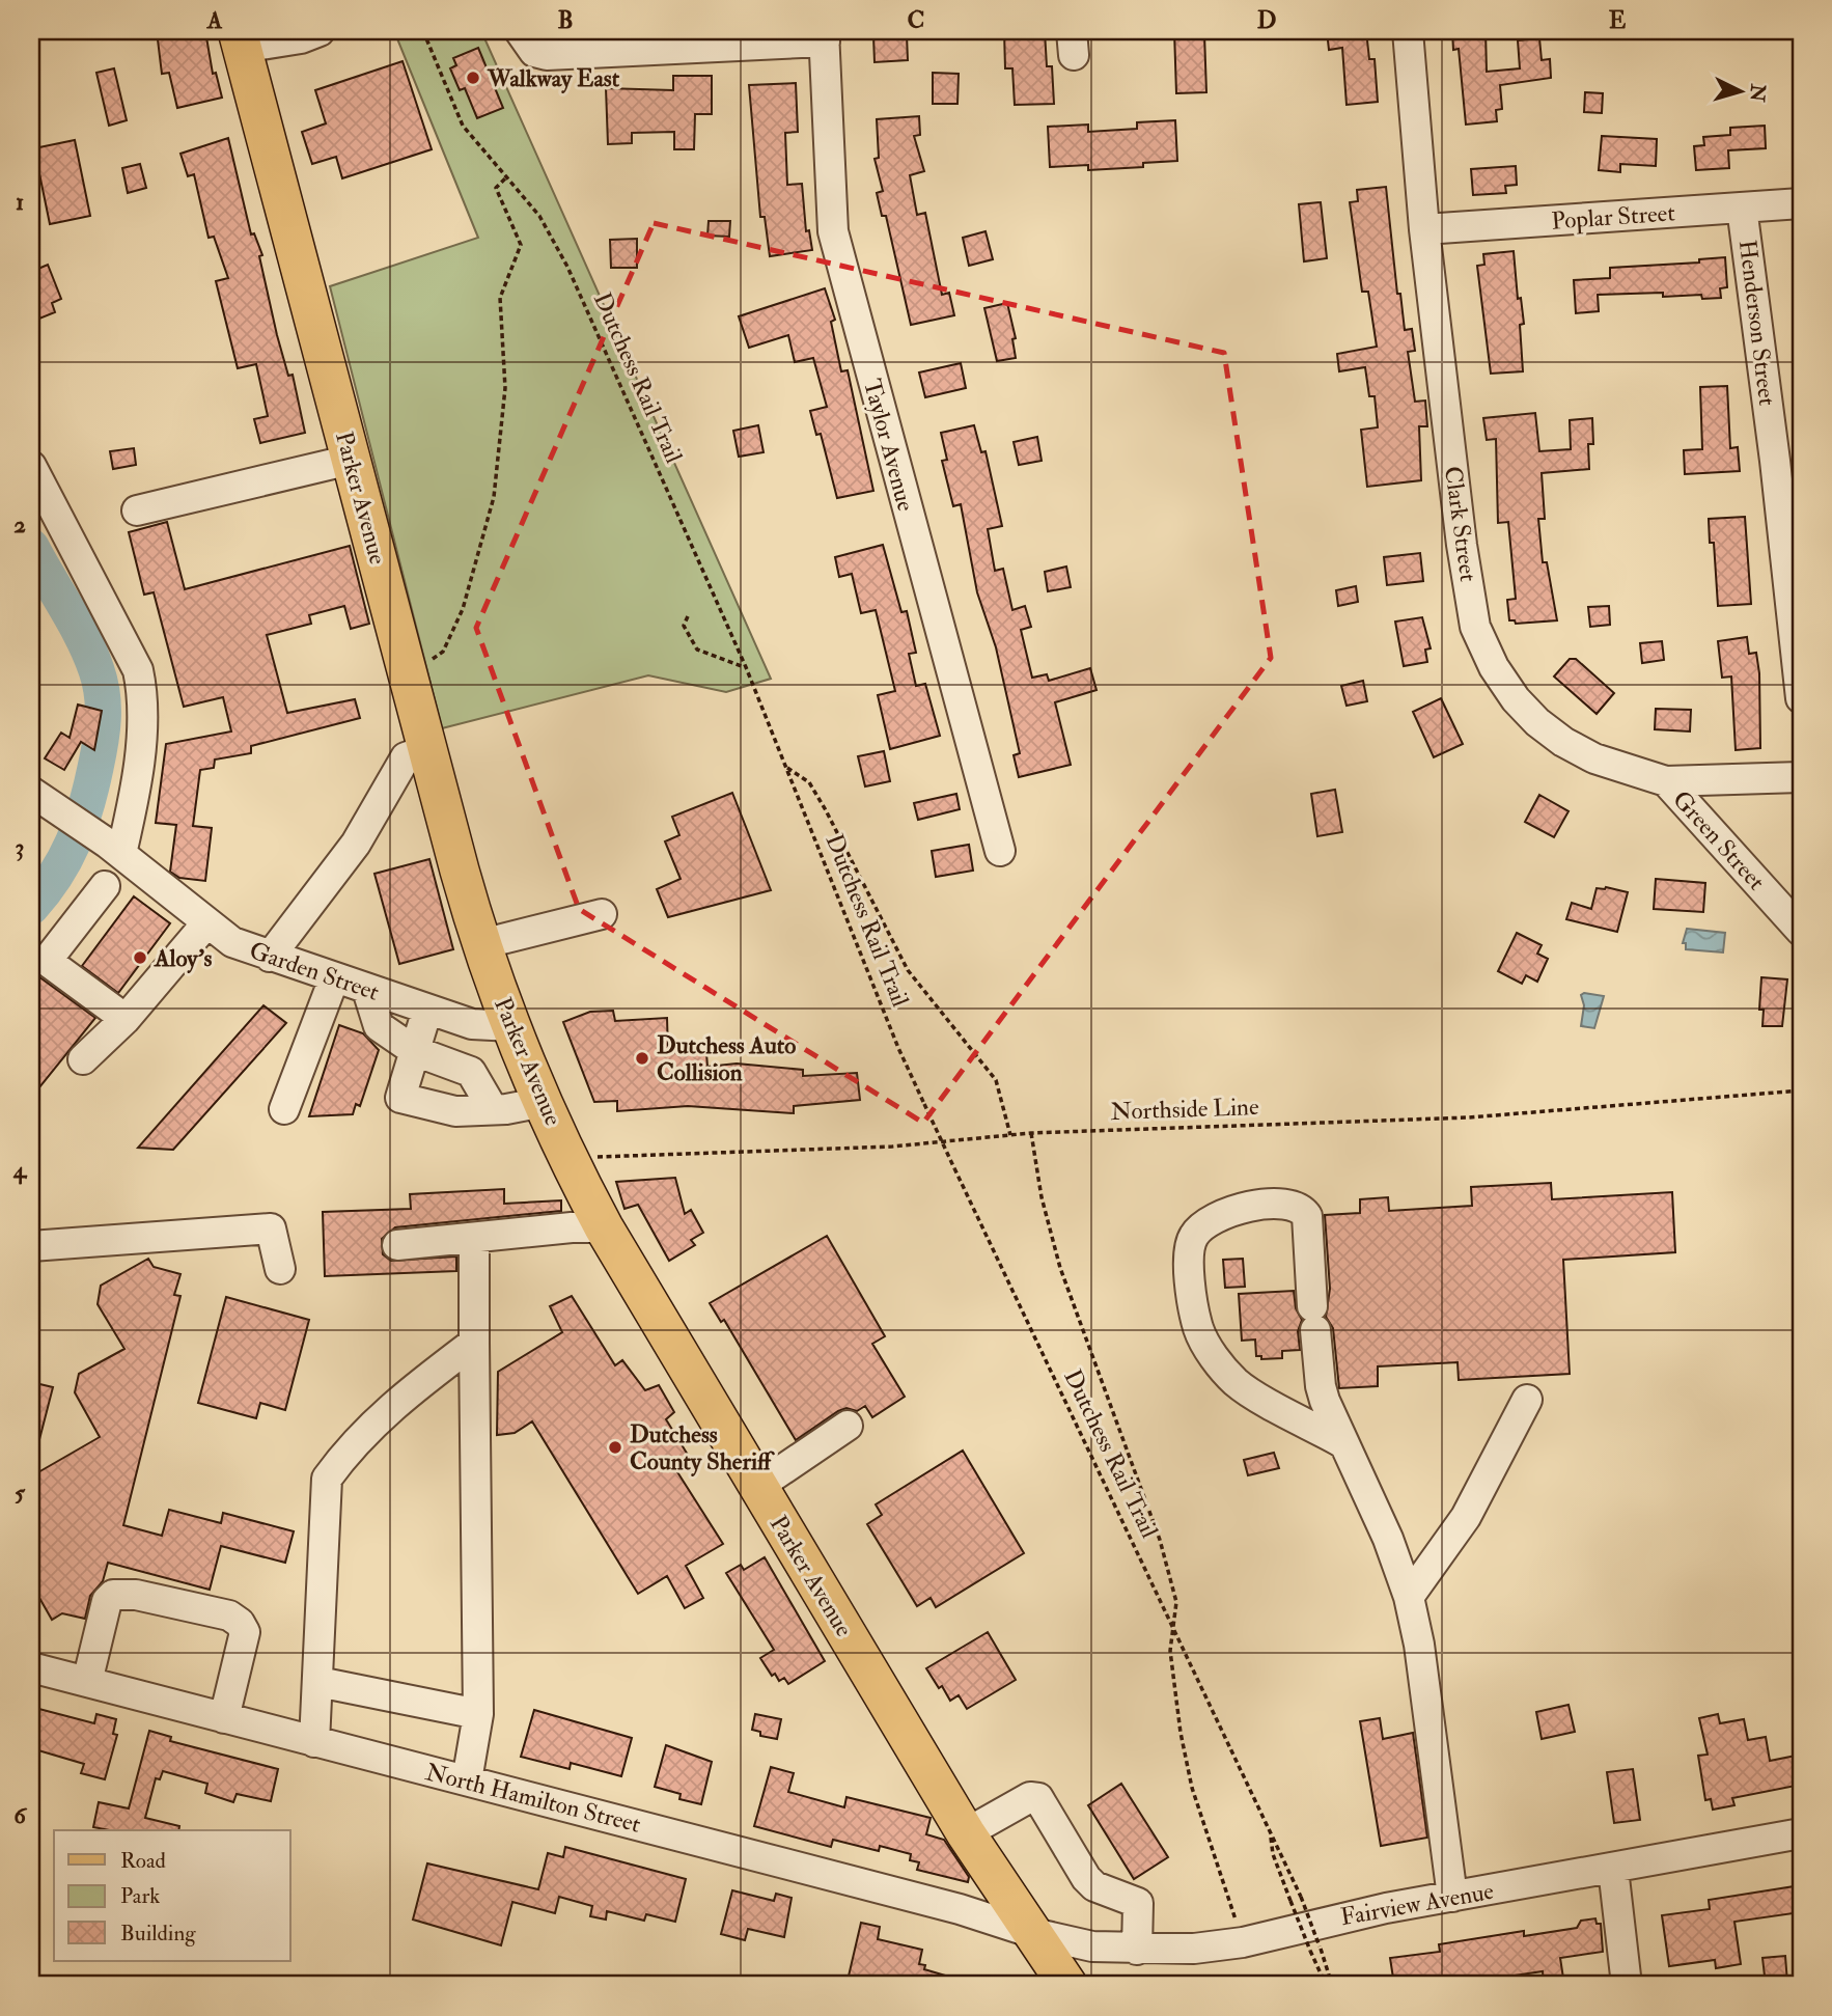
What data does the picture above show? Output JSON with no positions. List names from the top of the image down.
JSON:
{
  "streets": {
    "main road": ["Parker Avenue"],
    "street": [
      "Poplar Street",
      "Henderson Street",
      "Taylor Avenue",
      "Clark Street",
      "Green Street",
      "Garden Street",
      "North Hamilton Street",
      "Fairview Avenue"
    ],
    "path": ["Dutchess Rail Trail", "Northside Line"]
  },
  "crossings": [
    ["Poplar Street", "Henderson Street"],
    ["Poplar Street", "Clark Street"],
    ["Parker Avenue", "Garden Street"],
    ["Parker Avenue", "Northside Line"],
    ["Parker Avenue", "North Hamilton Street"],
    ["Parker Avenue", "Fairview Avenue"],
    ["Clark Street", "Green Street"],
    ["North Hamilton Street", "Fairview Avenue"]
  ],
  "places": [
    "Walkway East",
    "Aloy's",
    "Dutchess Auto Collision",
    "Dutchess County Sheriff"
  ],
  "legend": ["Road", "Park", "Building"],
  "north": "right",
  "grid": {
    "columns": [
      "A",
      "B",
      "C",
      "D",
      "E"
    ],
    "rows": [
      "1",
      "2",
      "3",
      "4",
      "5",
      "6"
    ]
  }
}
